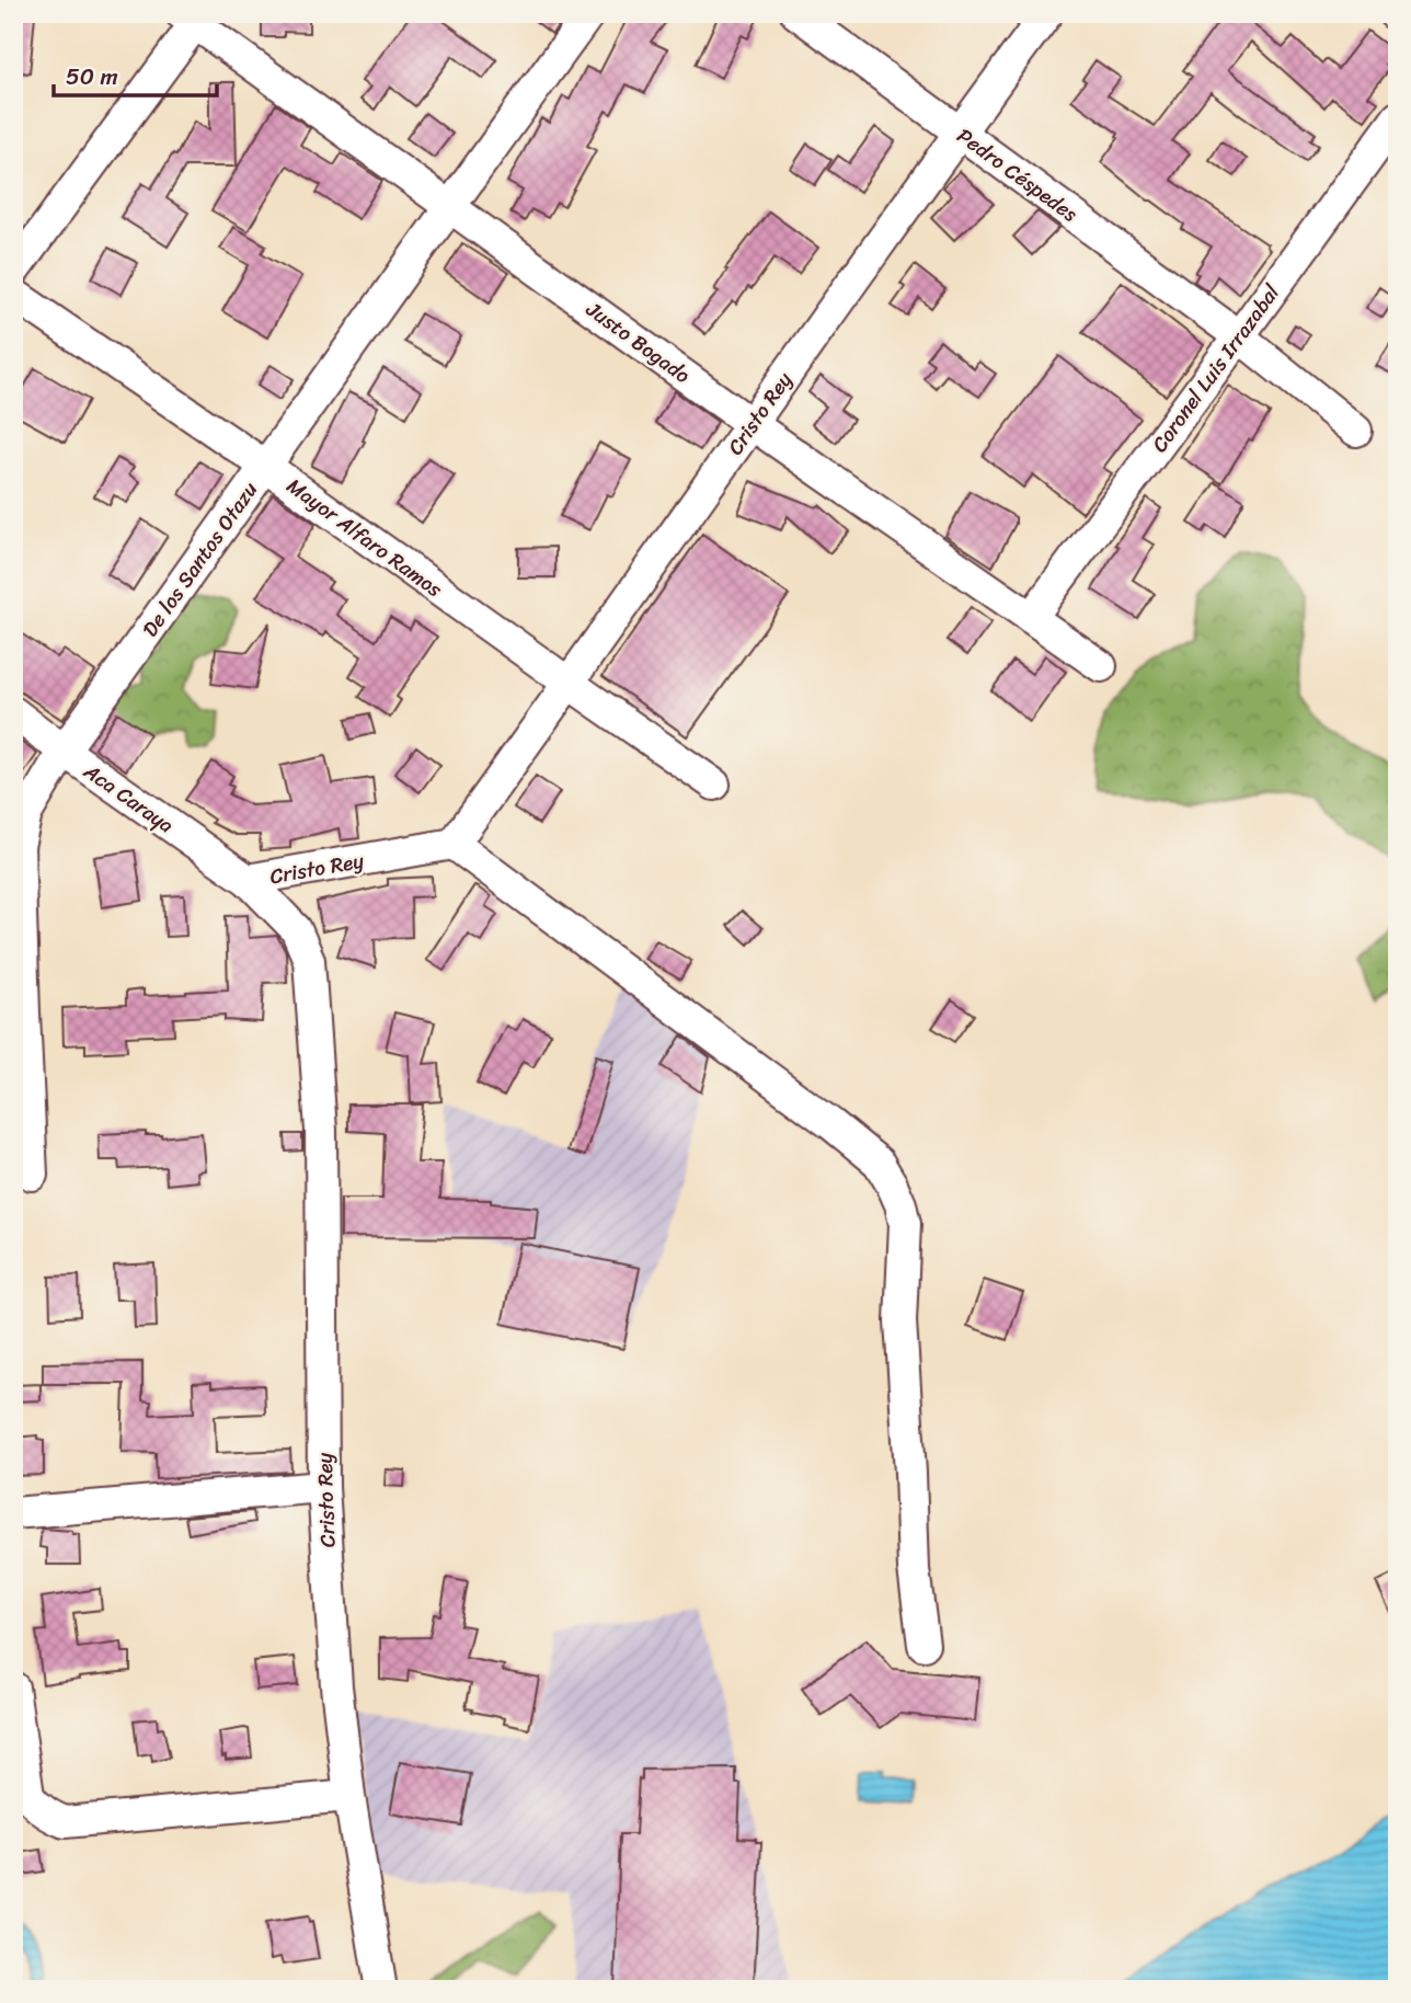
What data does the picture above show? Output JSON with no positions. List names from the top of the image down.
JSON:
{
  "streets": {
    "street": [
      "Pedro Céspedes",
      "Justo Bogado",
      "Coronel Luis Irrazabal",
      "Cristo Rey",
      "Mayor Alfaro Ramos",
      "De los Santos Otazu",
      "Aca Caraya"
    ]
  },
  "crossings": [
    ["Pedro Céspedes", "Coronel Luis Irrazabal"],
    ["Pedro Céspedes", "Cristo Rey"],
    ["Justo Bogado", "Coronel Luis Irrazabal"],
    ["Justo Bogado", "Cristo Rey"],
    ["Justo Bogado", "De los Santos Otazu"],
    ["Cristo Rey", "Mayor Alfaro Ramos"],
    ["Cristo Rey", "Aca Caraya"],
    ["Mayor Alfaro Ramos", "De los Santos Otazu"],
    ["De los Santos Otazu", "Aca Caraya"]
  ],
  "scale_bar": "50 m"
}
